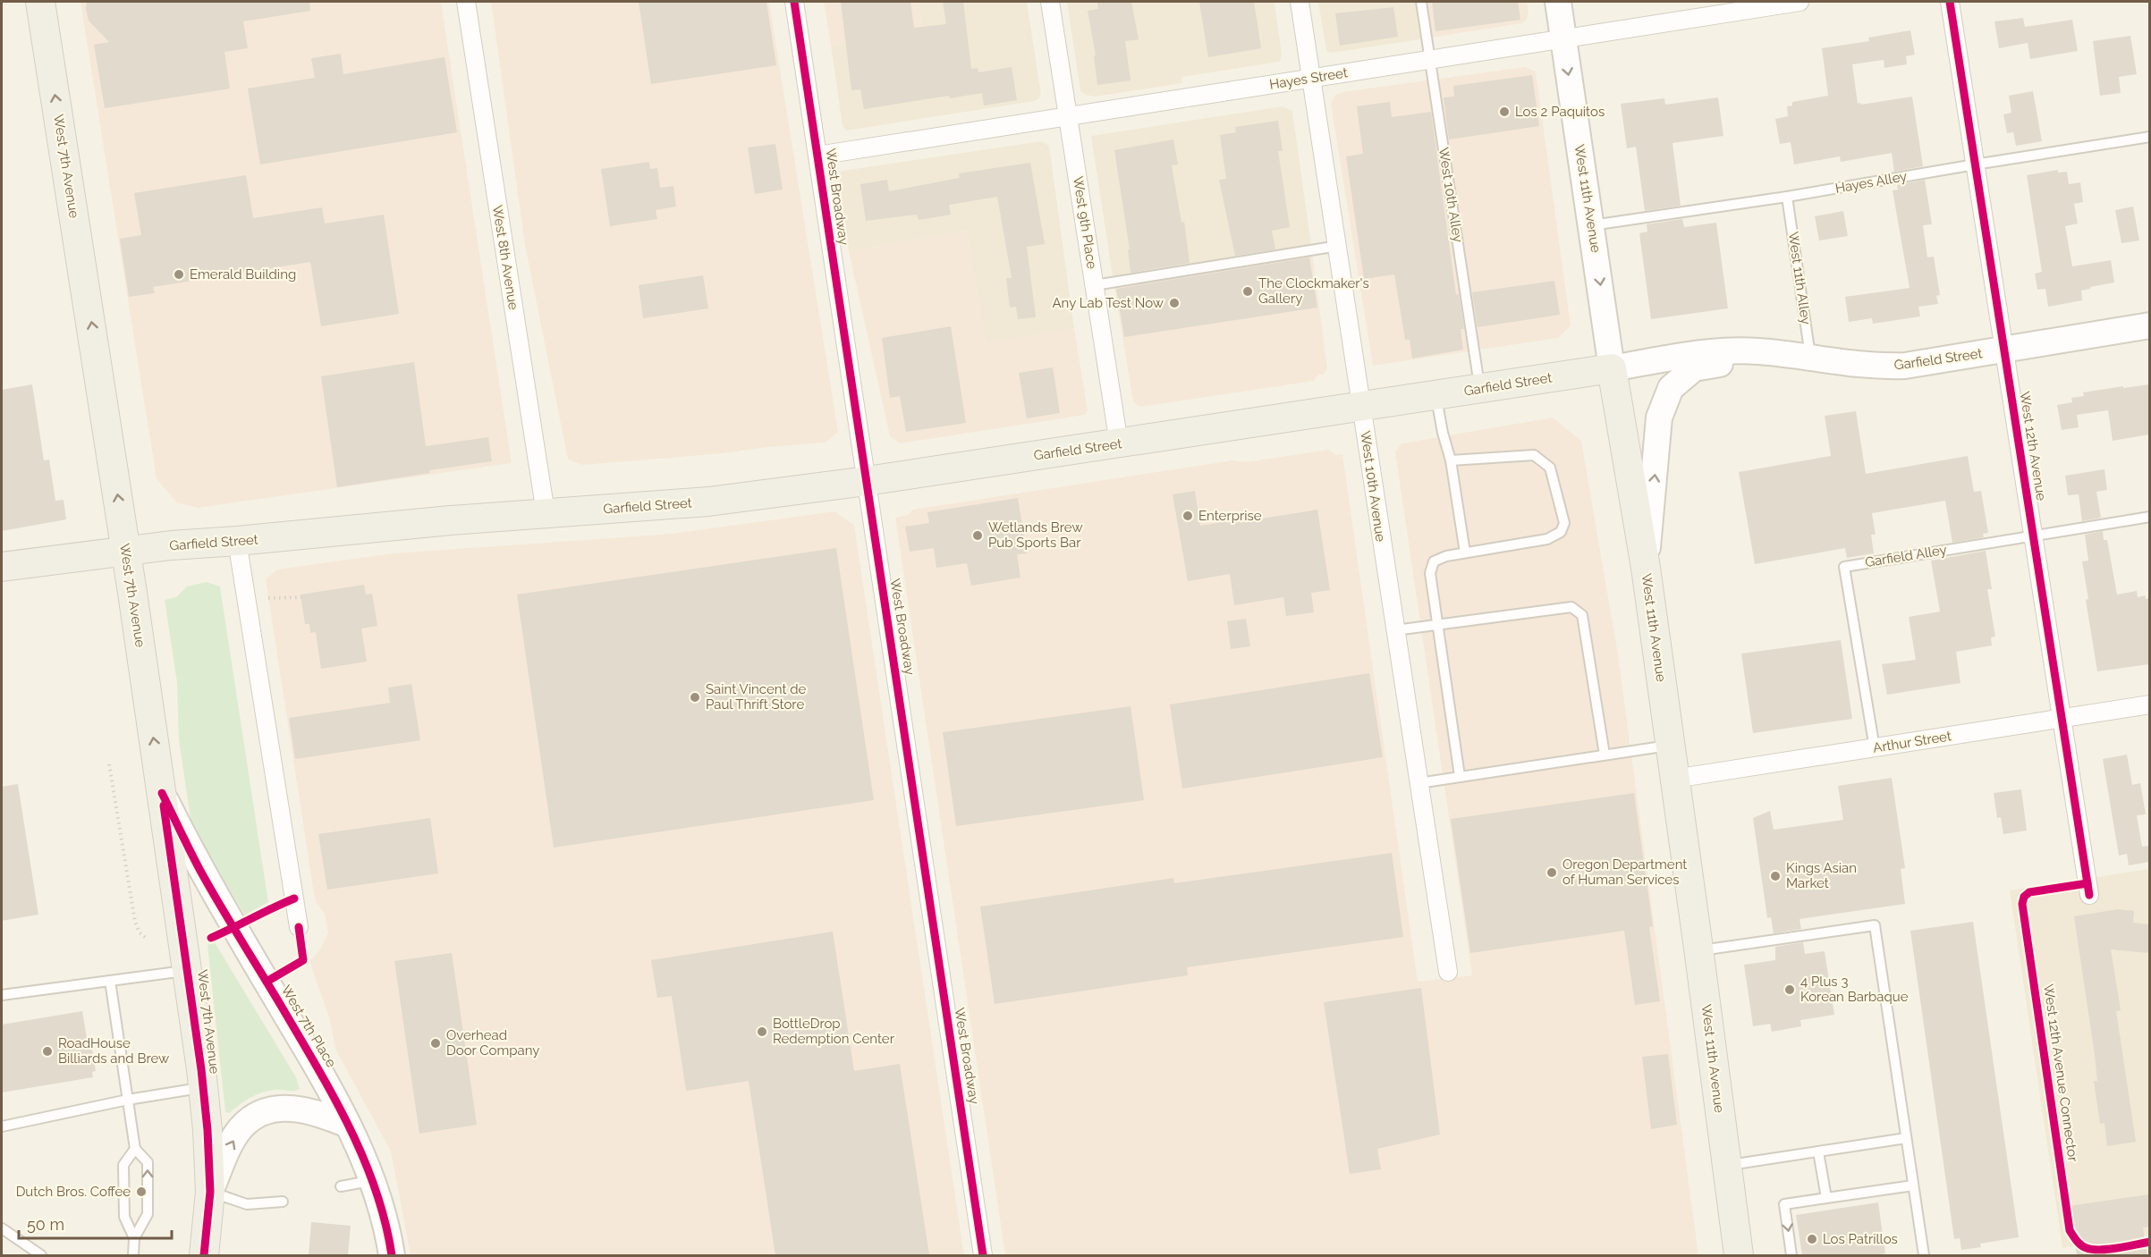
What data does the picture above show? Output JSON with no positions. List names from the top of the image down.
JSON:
{
  "streets": {
    "main road": [
      "West 7th Avenue",
      "West 11th Avenue",
      "Garfield Street",
      "West 7th Place"
    ],
    "street": [
      "Hayes Street",
      "West Broadway",
      "West 9th Place",
      "West 8th Avenue",
      "West 12th Avenue",
      "West 10th Avenue",
      "Arthur Street"
    ],
    "lane": [
      "Hayes Alley",
      "West 10th Alley",
      "West 11th Alley",
      "Garfield Alley"
    ],
    "cycle path": ["West 12th Avenue Connector"]
  },
  "crossings": [
    ["Hayes Street", "West 10th Alley"],
    ["Hayes Street", "West Broadway"],
    ["Hayes Street", "West 11th Avenue"],
    ["Hayes Street", "West 9th Place"],
    ["Hayes Street", "West 10th Avenue"],
    ["West 7th Avenue", "Garfield Street"],
    ["West 7th Avenue", "West 7th Place"],
    ["Hayes Alley", "West 11th Avenue"],
    ["Hayes Alley", "West 11th Alley"],
    ["Hayes Alley", "West 12th Avenue"],
    ["West 10th Alley", "Garfield Street"],
    ["West Broadway", "Garfield Street"],
    ["West 11th Avenue", "Garfield Street"],
    ["West 11th Avenue", "Arthur Street"],
    ["West 9th Place", "Garfield Street"],
    ["West 8th Avenue", "Garfield Street"],
    ["West 11th Alley", "Garfield Street"],
    ["Garfield Street", "West 12th Avenue"],
    ["Garfield Street", "West 10th Avenue"],
    ["West 12th Avenue", "Garfield Alley"],
    ["West 12th Avenue", "Arthur Street"],
    ["Garfield Alley", "Arthur Street"]
  ],
  "one_way": ["West 7th Avenue"],
  "places": [
    "Los 2 Paquitos",
    "Emerald Building",
    "The Clockmaker's Gallery",
    "Any Lab Test Now",
    "Enterprise",
    "Wetlands Brew Pub Sports Bar",
    "Saint Vincent de Paul Thrift Store",
    "Oregon Department of Human Services",
    "Kings Asian Market",
    "4 Plus 3 Korean Barbaque",
    "BottleDrop Redemption Center",
    "Overhead Door Company",
    "RoadHouse Billiards and Brew",
    "Dutch Bros. Coffee",
    "Los Patrillos"
  ],
  "scale_bar": "50 m"
}
